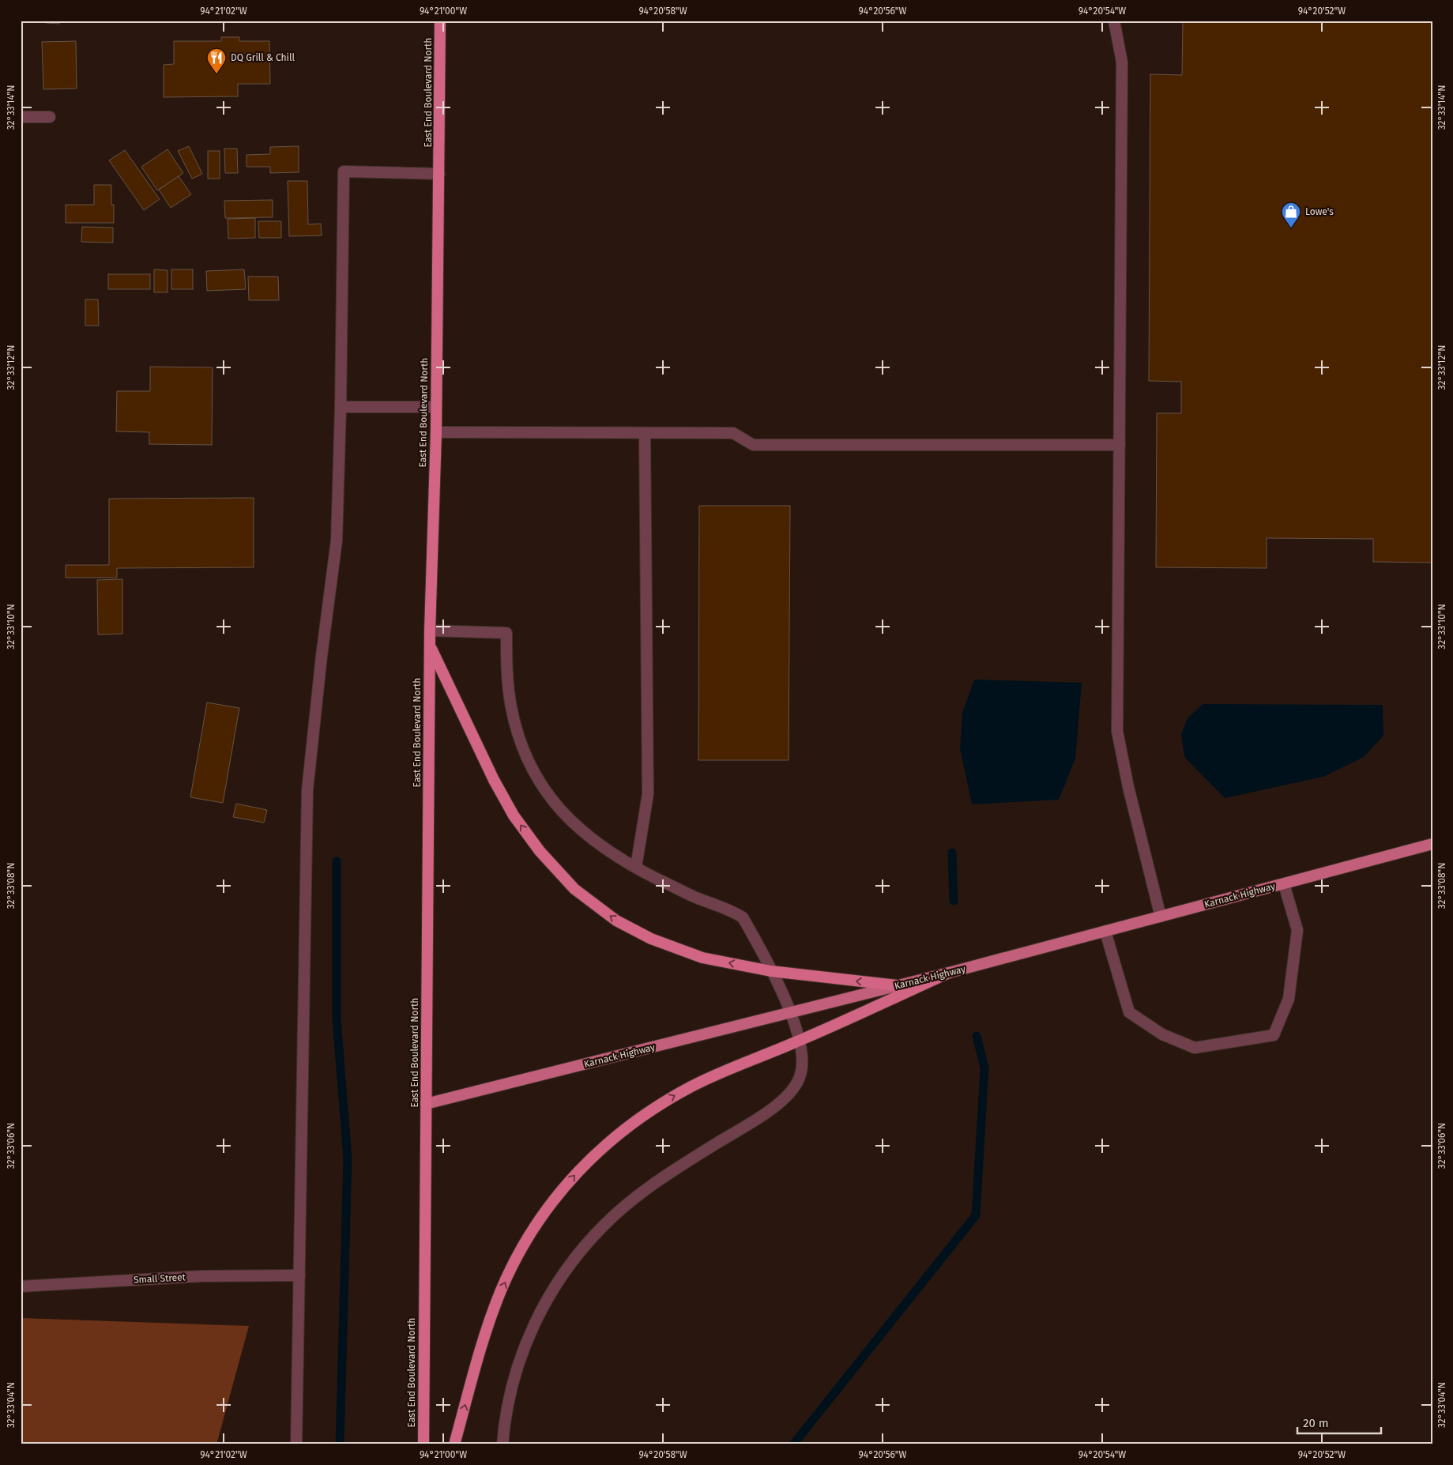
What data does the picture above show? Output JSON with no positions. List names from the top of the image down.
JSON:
{
  "streets": {
    "highway": ["East End Boulevard North"],
    "main road": ["Karnack Highway"],
    "street": ["Small Street"]
  },
  "crossings": [
    ["East End Boulevard North", "Karnack Highway"]
  ],
  "places": {
    "restaurant": ["DQ Grill & Chill"],
    "shop": ["Lowe's"]
  },
  "scale_bar": "20 m",
  "coordinates": [
    "94°21'02\"W",
    "94°21'00\"W",
    "94°20'58\"W",
    "94°20'56\"W",
    "94°20'54\"W",
    "94°20'52\"W",
    "32°33'14\"N",
    "32°33'12\"N",
    "32°33'10\"N",
    "32°33'08\"N",
    "32°33'06\"N",
    "32°33'04\"N"
  ]
}
